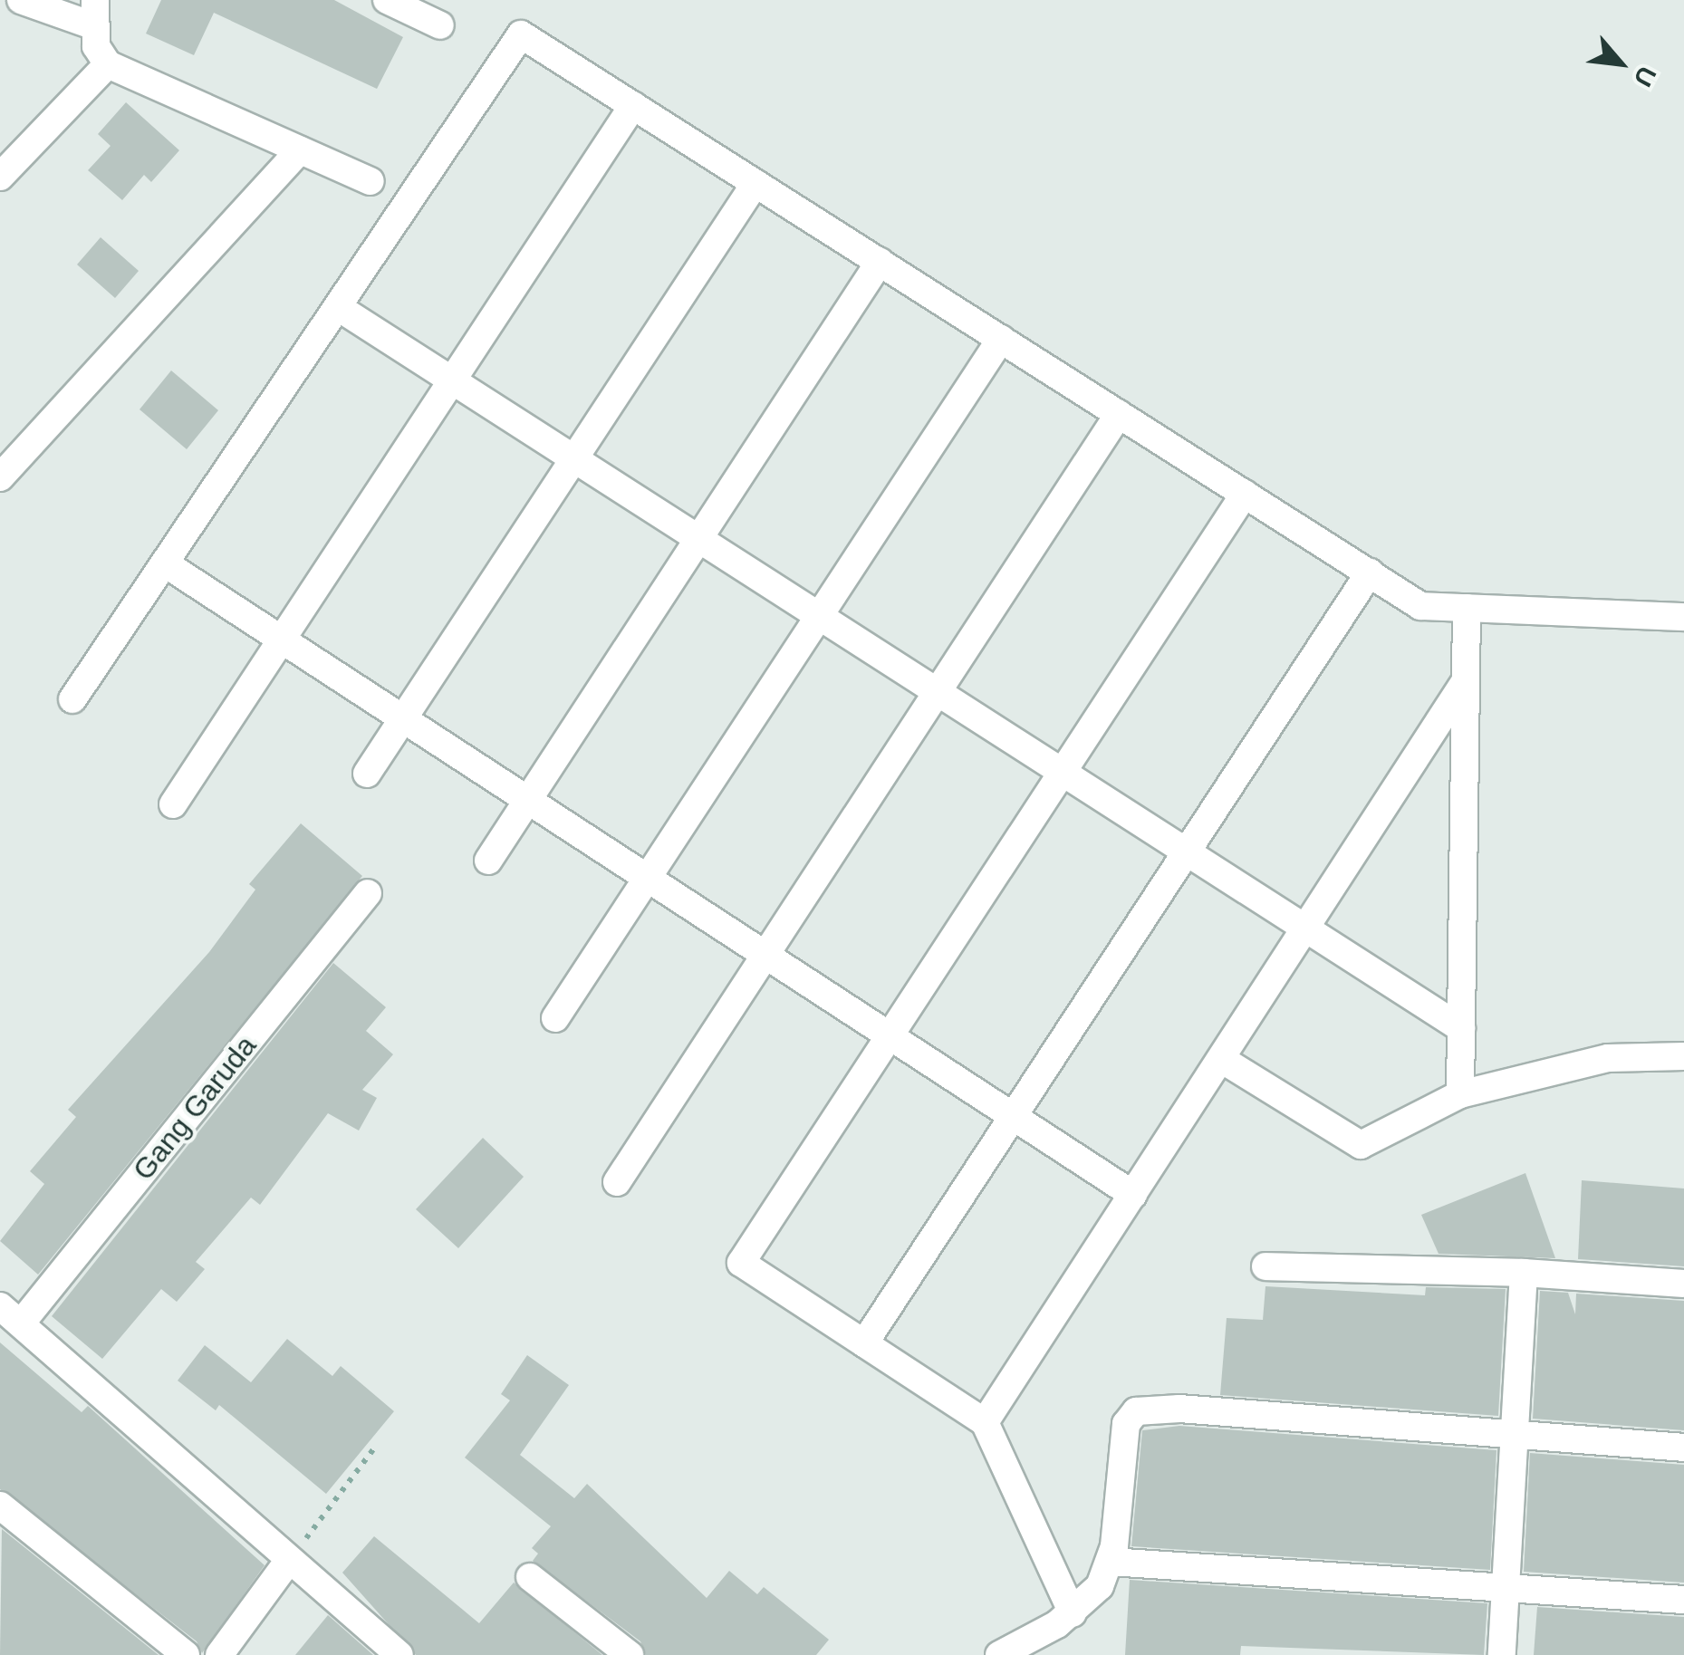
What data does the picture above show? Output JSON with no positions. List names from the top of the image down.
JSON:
{
  "streets": {
    "street": ["Gang Garuda"]
  },
  "north": "bottom right"
}
